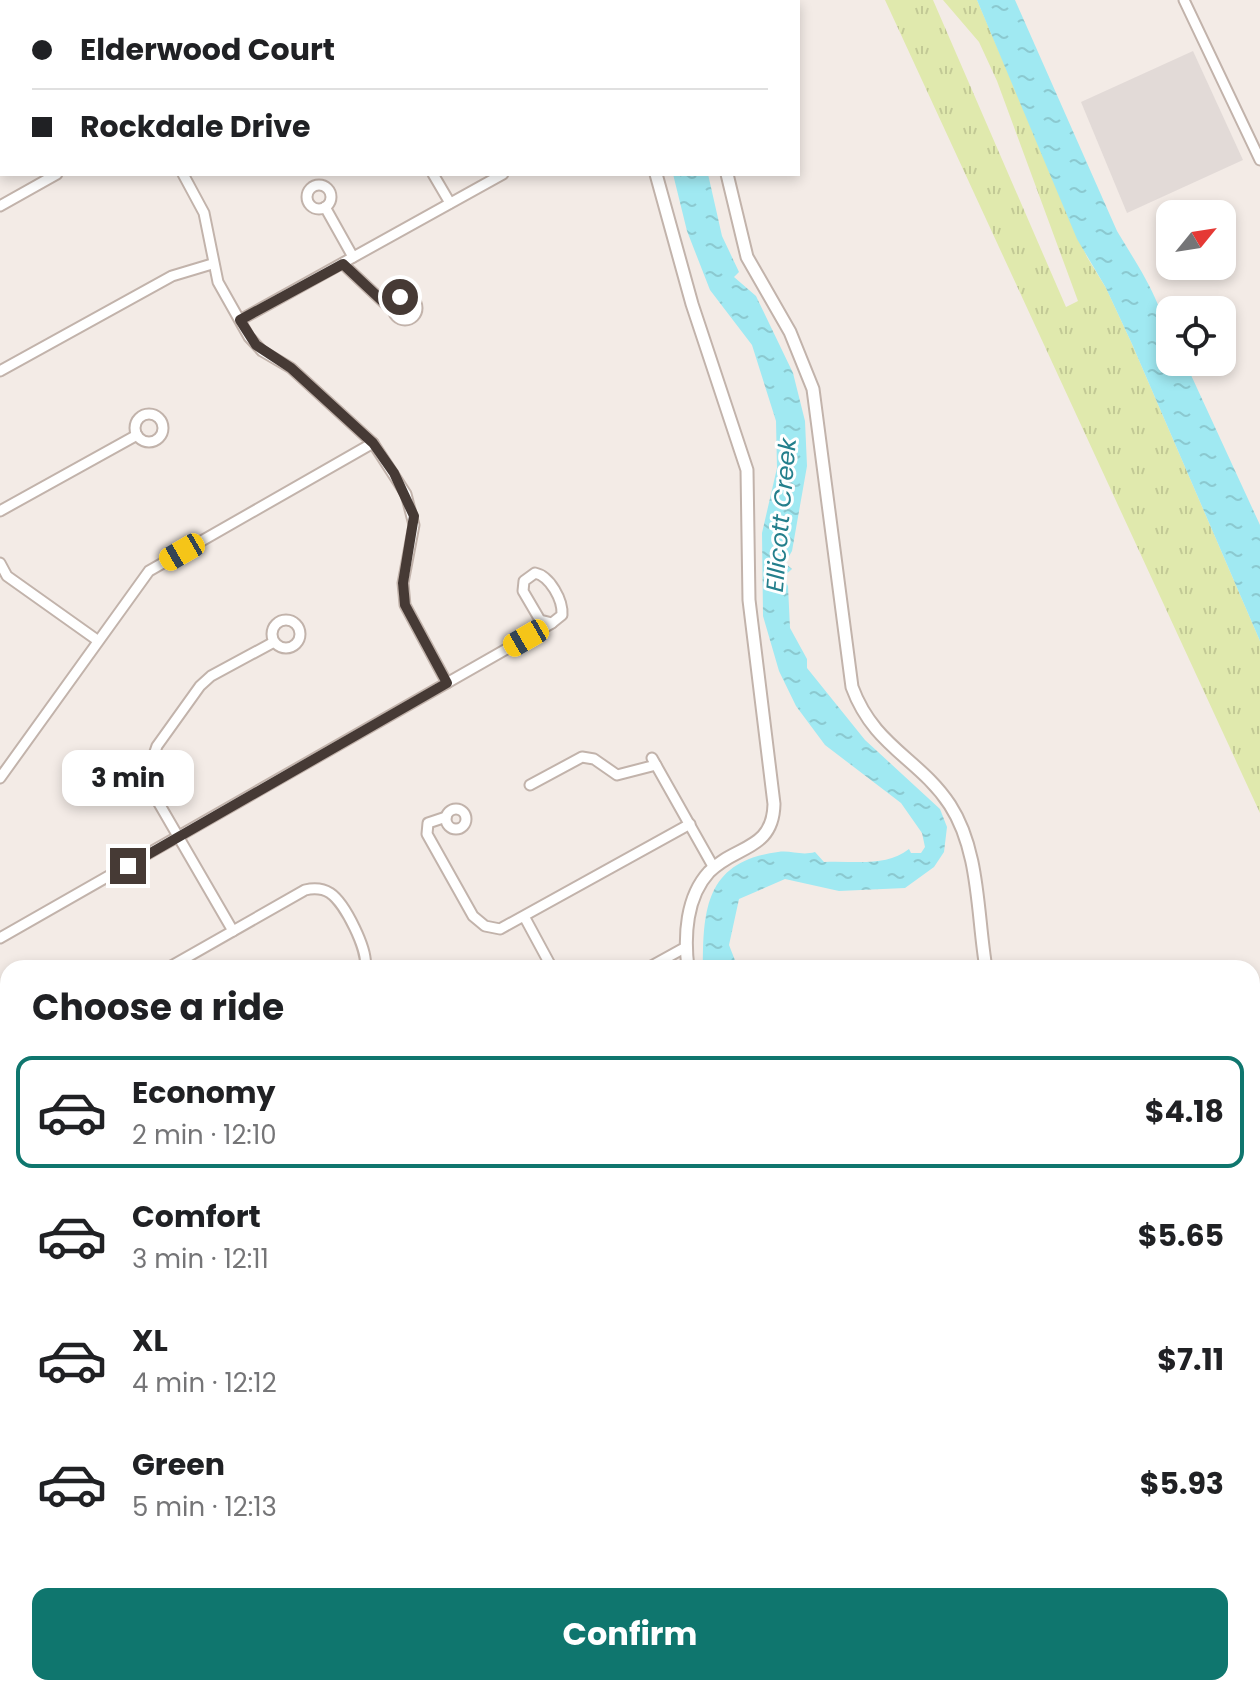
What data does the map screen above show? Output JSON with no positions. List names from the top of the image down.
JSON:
{
  "water": ["Ellicott Creek"],
  "north": "top right",
  "page": {
    "banner": ["Elderwood Court", "Rockdale Drive"],
    "bubble": "3 min",
    "heading": "Choose a ride",
    "list": [
      {
        "name": "Economy",
        "note": "2 min · 12:10",
        "value": "$4.18"
      },
      {
        "name": "Comfort",
        "note": "3 min · 12:11",
        "value": "$5.65"
      },
      {
        "name": "XL",
        "note": "4 min · 12:12",
        "value": "$7.11"
      },
      {
        "name": "Green",
        "note": "5 min · 12:13",
        "value": "$5.93"
      }
    ],
    "buttons": "Confirm"
  }
}
